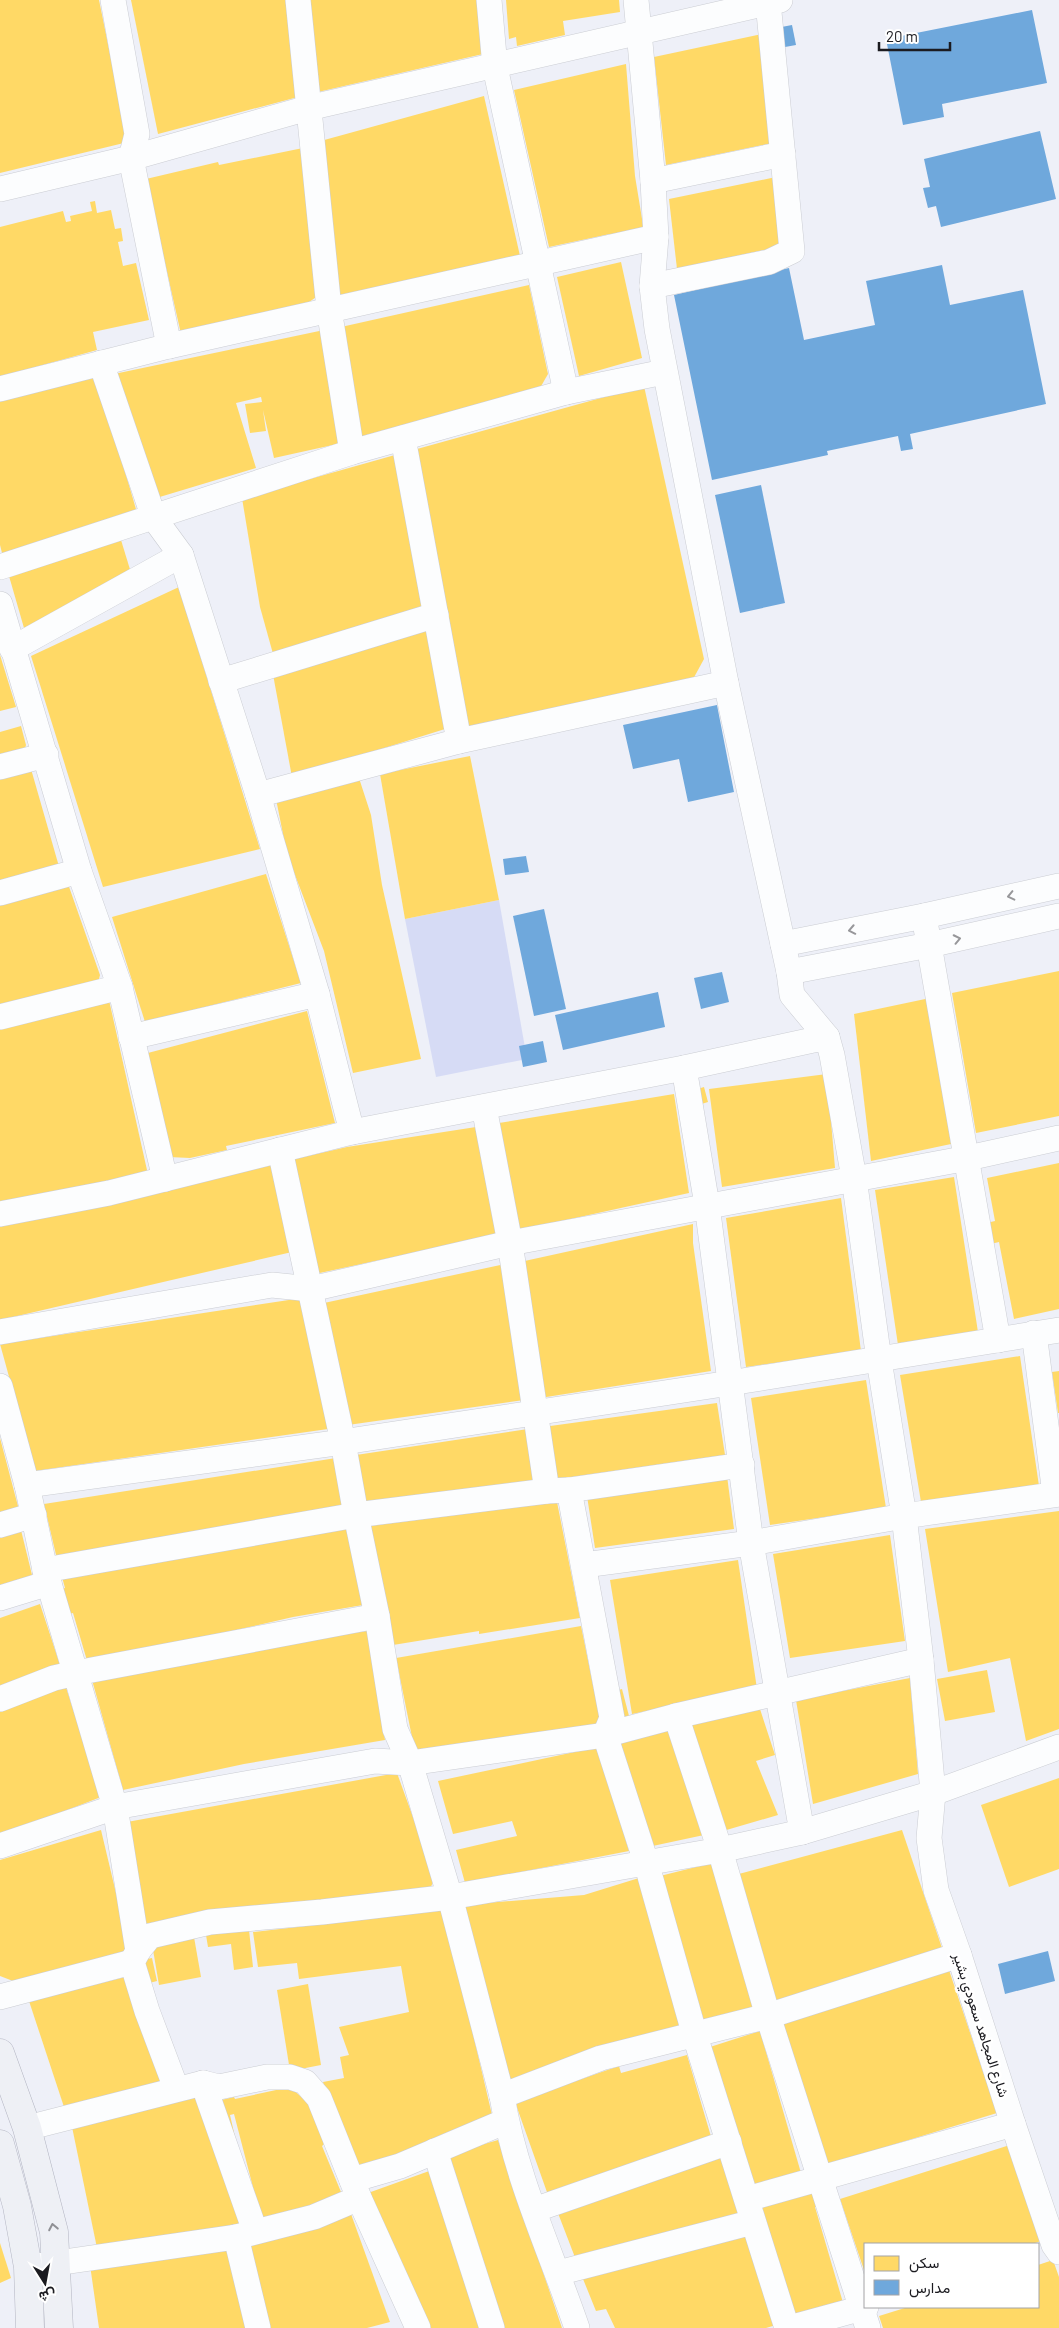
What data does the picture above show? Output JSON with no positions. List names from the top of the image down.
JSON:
{
  "streets": {
    "street": ["شارع المجاهد سعودي بشير"]
  },
  "legend": ["سكن", "مدارس"],
  "scale_bar": "20 m",
  "north": "bottom"
}
